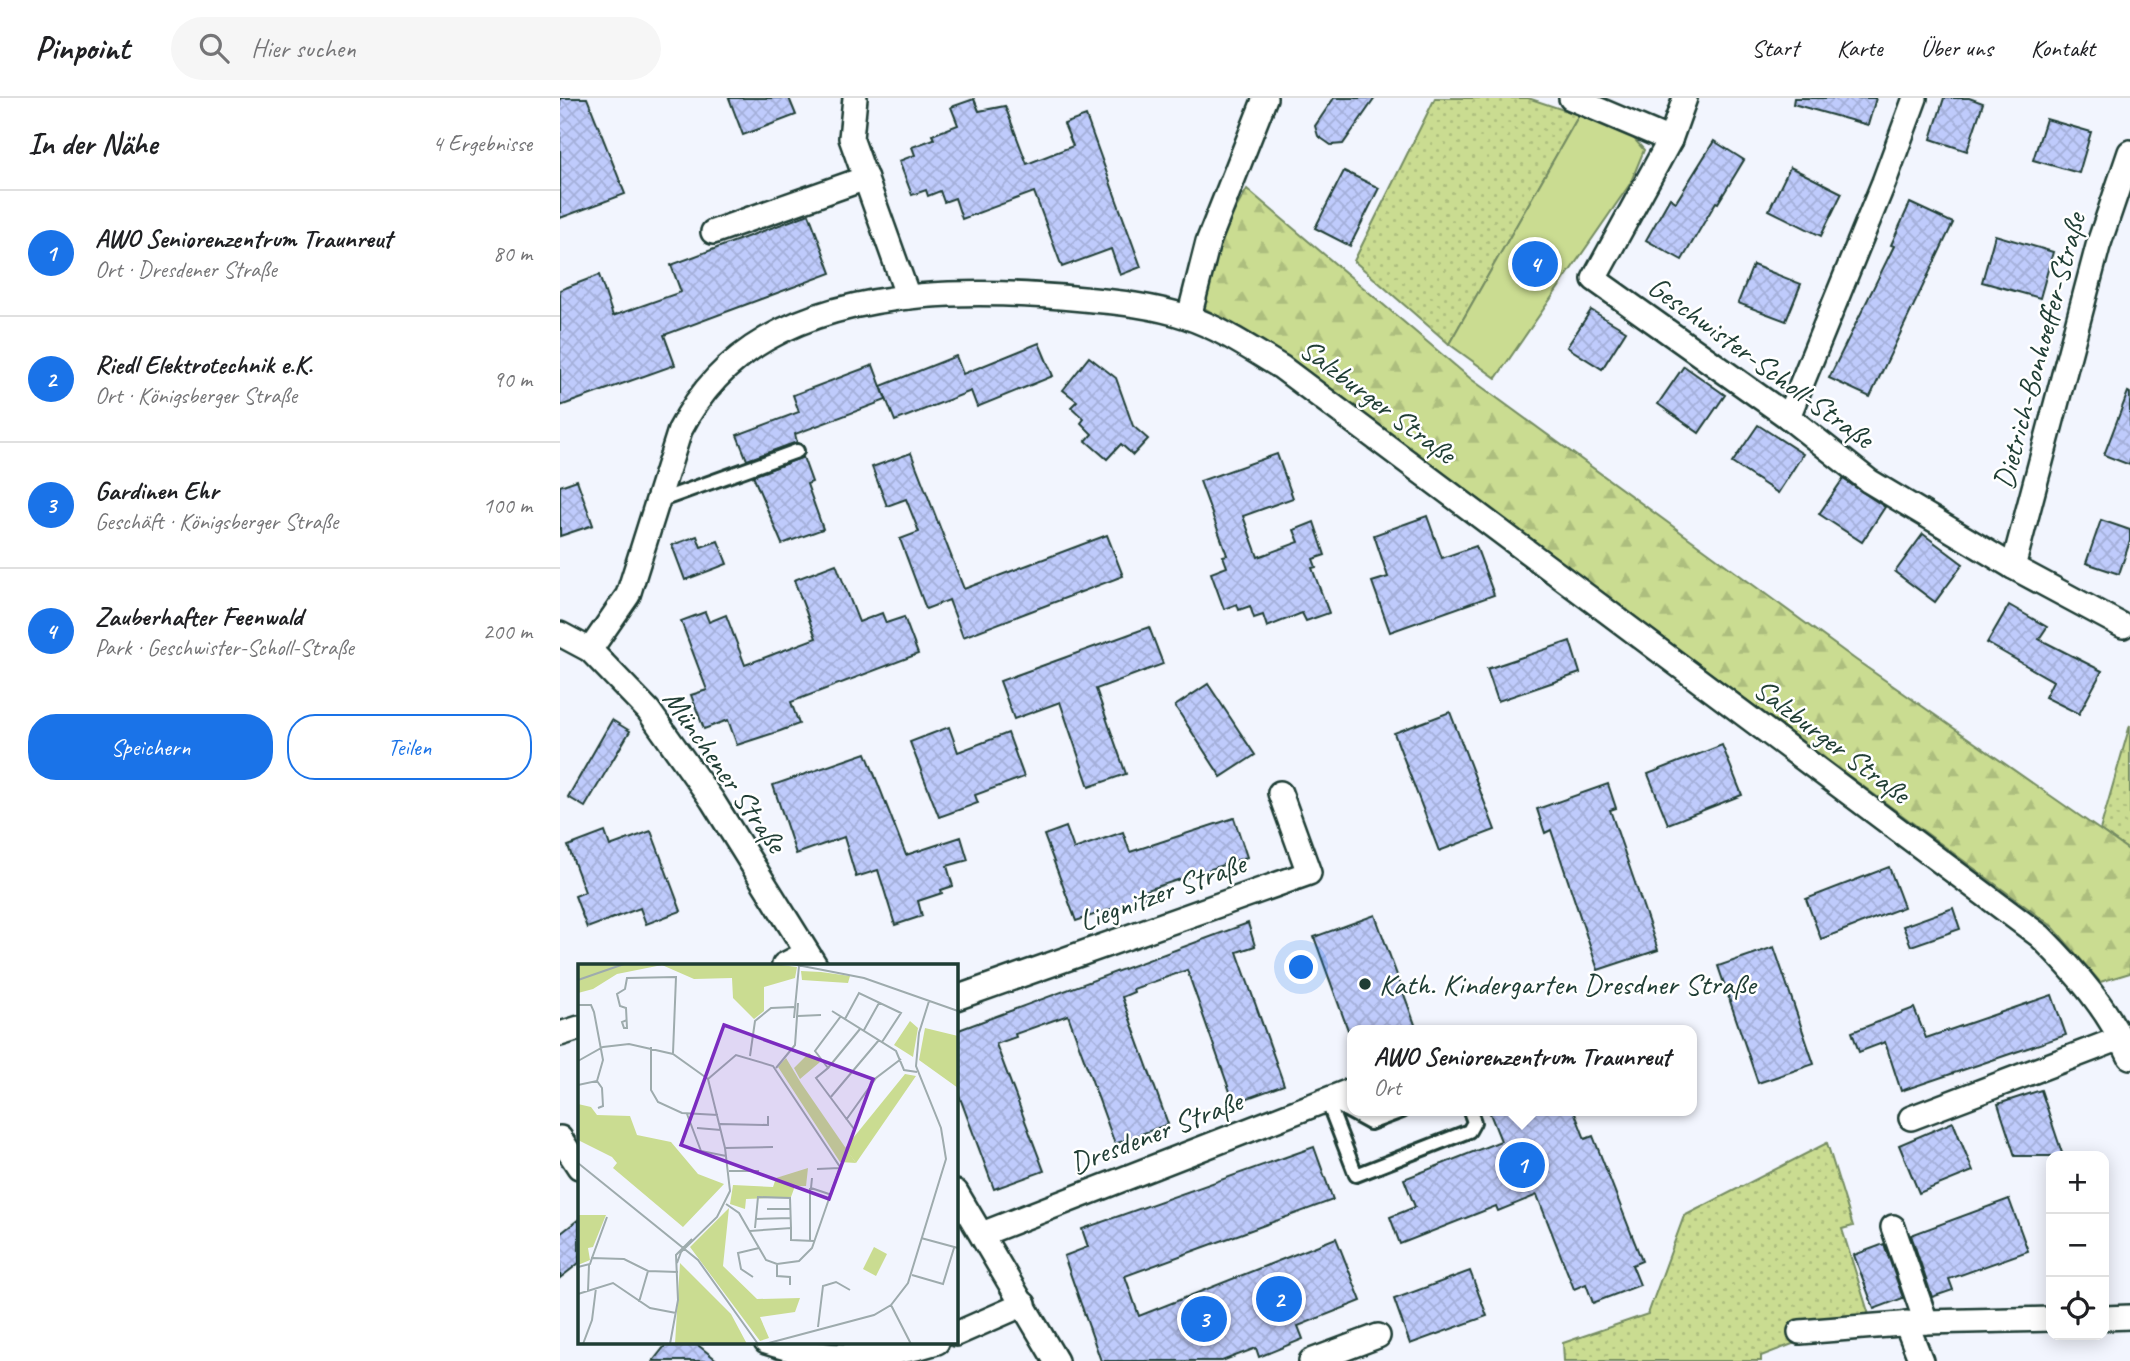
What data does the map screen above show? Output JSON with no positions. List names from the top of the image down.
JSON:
{
  "streets": {
    "street": [
      "Dietrich-Bonhoeffer-Straße",
      "Geschwister-Scholl-Straße",
      "Salzburger Straße",
      "Münchener Straße",
      "Liegnitzer Straße",
      "Dresdener Straße"
    ]
  },
  "crossings": [
    ["Dietrich-Bonhoeffer-Straße", "Geschwister-Scholl-Straße"],
    ["Salzburger Straße", "Münchener Straße"]
  ],
  "places": ["Kath. Kindergarten Dresdner Straße"],
  "page": {
    "header": "Pinpoint",
    "search": "Hier suchen",
    "nav": [
      "Start",
      "Karte",
      "Über uns",
      "Kontakt"
    ],
    "heading": ["In der Nähe", "4 Ergebnisse"],
    "list": [
      {
        "mark": "1",
        "name": "AWO Seniorenzentrum Traunreut",
        "note": "Ort · Dresdener Straße",
        "value": "80 m"
      },
      {
        "mark": "2",
        "name": "Riedl Elektrotechnik e.K.",
        "note": "Ort · Königsberger Straße",
        "value": "90 m"
      },
      {
        "mark": "3",
        "name": "Gardinen Ehr",
        "note": "Geschäft · Königsberger Straße",
        "value": "100 m"
      },
      {
        "mark": "4",
        "name": "Zauberhafter Feenwald",
        "note": "Park · Geschwister-Scholl-Straße",
        "value": "200 m"
      }
    ],
    "pins": [
      "4",
      "1",
      "2",
      "3"
    ],
    "buttons": ["Speichern", "Teilen"],
    "popup": ["AWO Seniorenzentrum Traunreut", "Ort"],
    "map_buttons": ["+", "−"]
  }
}
